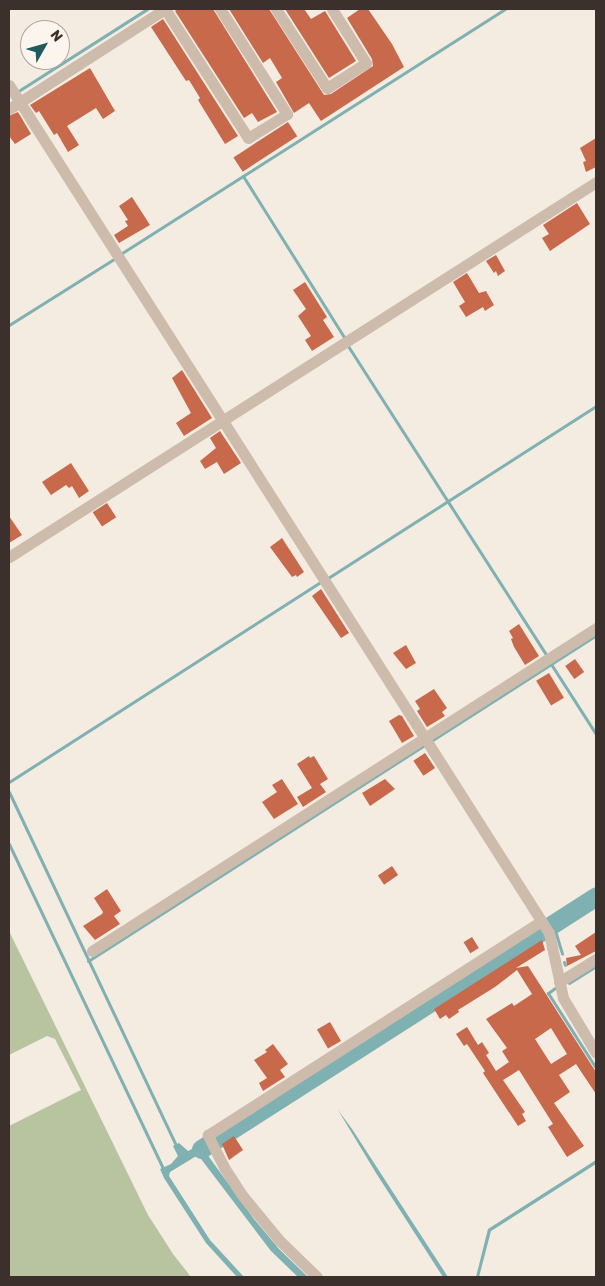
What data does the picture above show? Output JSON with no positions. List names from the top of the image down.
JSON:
{
  "north": "top right"
}
